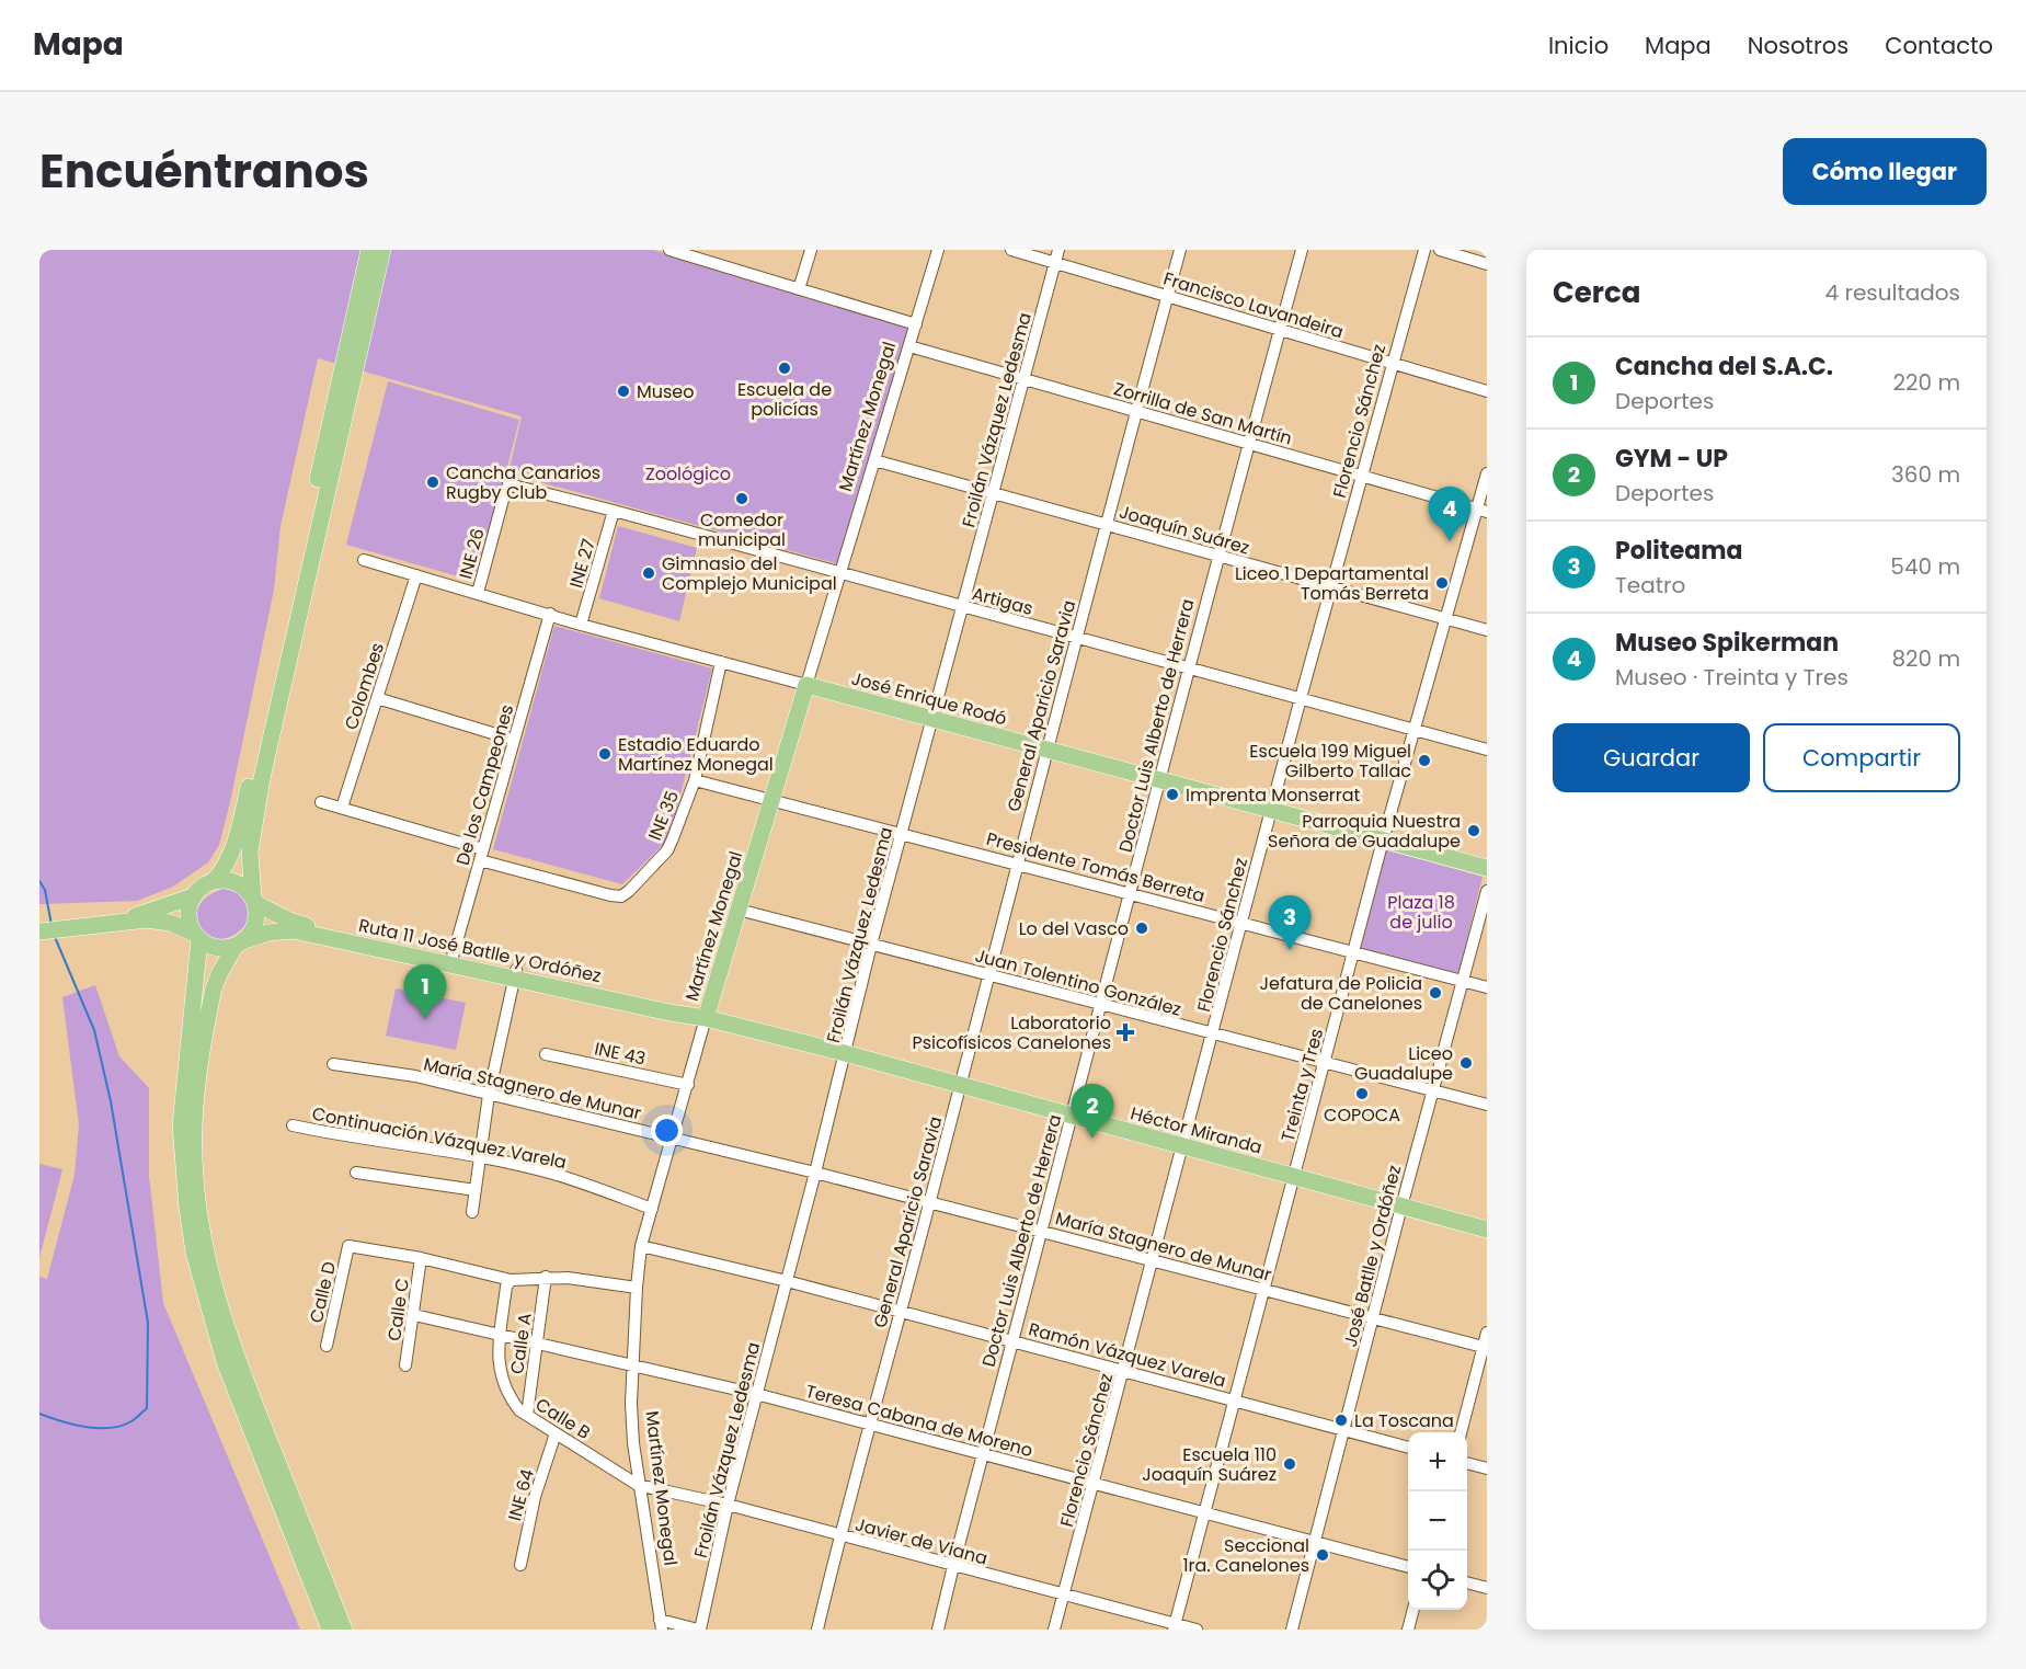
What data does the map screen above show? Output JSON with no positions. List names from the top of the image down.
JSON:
{
  "streets": {
    "highway": [
      "Martínez Monegal",
      "José Enrique Rodó",
      "Ruta 11 José Batlle y Ordóñez",
      "Héctor Miranda"
    ],
    "street": [
      "Francisco Lavandeira",
      "Zorrilla de San Martín",
      "Froilán Vázquez Ledesma",
      "Florencio Sánchez",
      "Joaquín Suárez",
      "INE 26",
      "INE 27",
      "Artigas",
      "Colombes",
      "General Aparicio Saravia",
      "Doctor Luis Alberto de Herrera",
      "De los Campeones",
      "INE 35",
      "Presidente Tomás Berreta",
      "Juan Tolentino González",
      "INE 43",
      "Treinta y Tres",
      "María Stagnero de Munar",
      "Continuación Vázquez Varela",
      "José Batlle y Ordóñez",
      "Calle D",
      "Calle C",
      "Calle A",
      "Ramón Vázquez Varela",
      "Calle B",
      "Teresa Cabana de Moreno",
      "INE 64",
      "Javier de Viana"
    ]
  },
  "crossings": [
    ["Francisco Lavandeira", "Froilán Vázquez Ledesma"],
    ["Francisco Lavandeira", "Florencio Sánchez"],
    ["Francisco Lavandeira", "General Aparicio Saravia"],
    ["Francisco Lavandeira", "Doctor Luis Alberto de Herrera"],
    ["Zorrilla de San Martín", "Martínez Monegal"],
    ["Zorrilla de San Martín", "Froilán Vázquez Ledesma"],
    ["Zorrilla de San Martín", "Florencio Sánchez"],
    ["Zorrilla de San Martín", "General Aparicio Saravia"],
    ["Zorrilla de San Martín", "Doctor Luis Alberto de Herrera"],
    ["Zorrilla de San Martín", "Treinta y Tres"],
    ["Martínez Monegal", "Joaquín Suárez"],
    ["Martínez Monegal", "Artigas"],
    ["Martínez Monegal", "José Enrique Rodó"],
    ["Martínez Monegal", "Presidente Tomás Berreta"],
    ["Martínez Monegal", "Ruta 11 José Batlle y Ordóñez"],
    ["Martínez Monegal", "Juan Tolentino González"],
    ["Martínez Monegal", "INE 43"],
    ["Martínez Monegal", "María Stagnero de Munar"],
    ["Martínez Monegal", "Héctor Miranda"],
    ["Martínez Monegal", "Continuación Vázquez Varela"],
    ["Martínez Monegal", "Ramón Vázquez Varela"],
    ["Martínez Monegal", "Calle B"],
    ["Martínez Monegal", "Teresa Cabana de Moreno"],
    ["Martínez Monegal", "Javier de Viana"],
    ["Froilán Vázquez Ledesma", "Joaquín Suárez"],
    ["Froilán Vázquez Ledesma", "Artigas"],
    ["Froilán Vázquez Ledesma", "José Enrique Rodó"],
    ["Froilán Vázquez Ledesma", "Presidente Tomás Berreta"],
    ["Froilán Vázquez Ledesma", "Juan Tolentino González"],
    ["Froilán Vázquez Ledesma", "María Stagnero de Munar"],
    ["Froilán Vázquez Ledesma", "Héctor Miranda"],
    ["Froilán Vázquez Ledesma", "Ramón Vázquez Varela"],
    ["Froilán Vázquez Ledesma", "Teresa Cabana de Moreno"],
    ["Froilán Vázquez Ledesma", "Javier de Viana"],
    ["Florencio Sánchez", "Joaquín Suárez"],
    ["Florencio Sánchez", "Artigas"],
    ["Florencio Sánchez", "José Enrique Rodó"],
    ["Florencio Sánchez", "Presidente Tomás Berreta"],
    ["Florencio Sánchez", "Juan Tolentino González"],
    ["Florencio Sánchez", "María Stagnero de Munar"],
    ["Florencio Sánchez", "Héctor Miranda"],
    ["Florencio Sánchez", "Ramón Vázquez Varela"],
    ["Florencio Sánchez", "Teresa Cabana de Moreno"],
    ["Florencio Sánchez", "Javier de Viana"],
    ["Joaquín Suárez", "General Aparicio Saravia"],
    ["Joaquín Suárez", "Doctor Luis Alberto de Herrera"],
    ["Joaquín Suárez", "Treinta y Tres"],
    ["INE 26", "Artigas"],
    ["INE 26", "José Enrique Rodó"],
    ["INE 27", "Artigas"],
    ["INE 27", "José Enrique Rodó"],
    ["Artigas", "General Aparicio Saravia"],
    ["Artigas", "Doctor Luis Alberto de Herrera"],
    ["Artigas", "Treinta y Tres"],
    ["Colombes", "José Enrique Rodó"],
    ["José Enrique Rodó", "General Aparicio Saravia"],
    ["José Enrique Rodó", "Doctor Luis Alberto de Herrera"],
    ["José Enrique Rodó", "De los Campeones"],
    ["José Enrique Rodó", "INE 35"],
    ["José Enrique Rodó", "Treinta y Tres"],
    ["General Aparicio Saravia", "Presidente Tomás Berreta"],
    ["General Aparicio Saravia", "Juan Tolentino González"],
    ["General Aparicio Saravia", "María Stagnero de Munar"],
    ["General Aparicio Saravia", "Héctor Miranda"],
    ["General Aparicio Saravia", "Ramón Vázquez Varela"],
    ["General Aparicio Saravia", "Teresa Cabana de Moreno"],
    ["General Aparicio Saravia", "Javier de Viana"],
    ["Doctor Luis Alberto de Herrera", "Presidente Tomás Berreta"],
    ["Doctor Luis Alberto de Herrera", "Juan Tolentino González"],
    ["Doctor Luis Alberto de Herrera", "María Stagnero de Munar"],
    ["Doctor Luis Alberto de Herrera", "Héctor Miranda"],
    ["Doctor Luis Alberto de Herrera", "Ramón Vázquez Varela"],
    ["Doctor Luis Alberto de Herrera", "Teresa Cabana de Moreno"],
    ["Doctor Luis Alberto de Herrera", "Javier de Viana"],
    ["De los Campeones", "INE 35"],
    ["De los Campeones", "Ruta 11 José Batlle y Ordóñez"],
    ["INE 35", "Presidente Tomás Berreta"],
    ["Presidente Tomás Berreta", "Treinta y Tres"],
    ["Presidente Tomás Berreta", "José Batlle y Ordóñez"],
    ["Ruta 11 José Batlle y Ordóñez", "Héctor Miranda"],
    ["Juan Tolentino González", "Treinta y Tres"],
    ["Juan Tolentino González", "José Batlle y Ordóñez"],
    ["Treinta y Tres", "María Stagnero de Munar"],
    ["Treinta y Tres", "Héctor Miranda"],
    ["Treinta y Tres", "Ramón Vázquez Varela"],
    ["Treinta y Tres", "Teresa Cabana de Moreno"],
    ["Treinta y Tres", "Javier de Viana"],
    ["María Stagnero de Munar", "José Batlle y Ordóñez"],
    ["Héctor Miranda", "José Batlle y Ordóñez"],
    ["José Batlle y Ordóñez", "Ramón Vázquez Varela"],
    ["José Batlle y Ordóñez", "Teresa Cabana de Moreno"],
    ["Calle D", "Calle C"],
    ["Calle C", "Teresa Cabana de Moreno"],
    ["Calle A", "Calle B"],
    ["Calle A", "Teresa Cabana de Moreno"],
    ["Calle B", "Teresa Cabana de Moreno"],
    ["Calle B", "INE 64"],
    ["Calle B", "Javier de Viana"]
  ],
  "parks": ["Zoológico", "Plaza 18 de julio"],
  "places": {
    "other": [
      "Escuela de policías",
      "Museo",
      "Cancha Canarios Rugby Club",
      "Comedor municipal",
      "Gimnasio del Complejo Municipal",
      "Liceo 1 Departamental Tomás Berreta",
      "Estadio Eduardo Martínez Monegal",
      "Escuela 199 Miguel Gilberto Tallac",
      "Imprenta Monserrat",
      "Parroquia Nuestra Señora de Guadalupe",
      "Lo del Vasco",
      "Jefatura de Policia de Canelones",
      "Liceo Guadalupe",
      "COPOCA",
      "La Toscana",
      "Escuela 110 Joaquín Suárez",
      "Seccional 1ra. Canelones"
    ],
    "health": ["Laboratorio Psicofísicos Canelones"]
  },
  "page": {
    "header": "Mapa",
    "nav": [
      "Inicio",
      "Mapa",
      "Nosotros",
      "Contacto"
    ],
    "title": "Encuéntranos",
    "buttons": [
      "Cómo llegar",
      ["Guardar", "Compartir"]
    ],
    "heading": ["Cerca", "4 resultados"],
    "list": [
      {
        "mark": "1",
        "name": "Cancha del S.A.C.",
        "note": "Deportes",
        "value": "220 m"
      },
      {
        "mark": "2",
        "name": "GYM - UP",
        "note": "Deportes",
        "value": "360 m"
      },
      {
        "mark": "3",
        "name": "Politeama",
        "note": "Teatro",
        "value": "540 m"
      },
      {
        "mark": "4",
        "name": "Museo Spikerman",
        "note": "Museo · Treinta y Tres",
        "value": "820 m"
      }
    ],
    "pins": [
      "4",
      "3",
      "1",
      "2"
    ],
    "map_buttons": ["+", "−"]
  }
}
